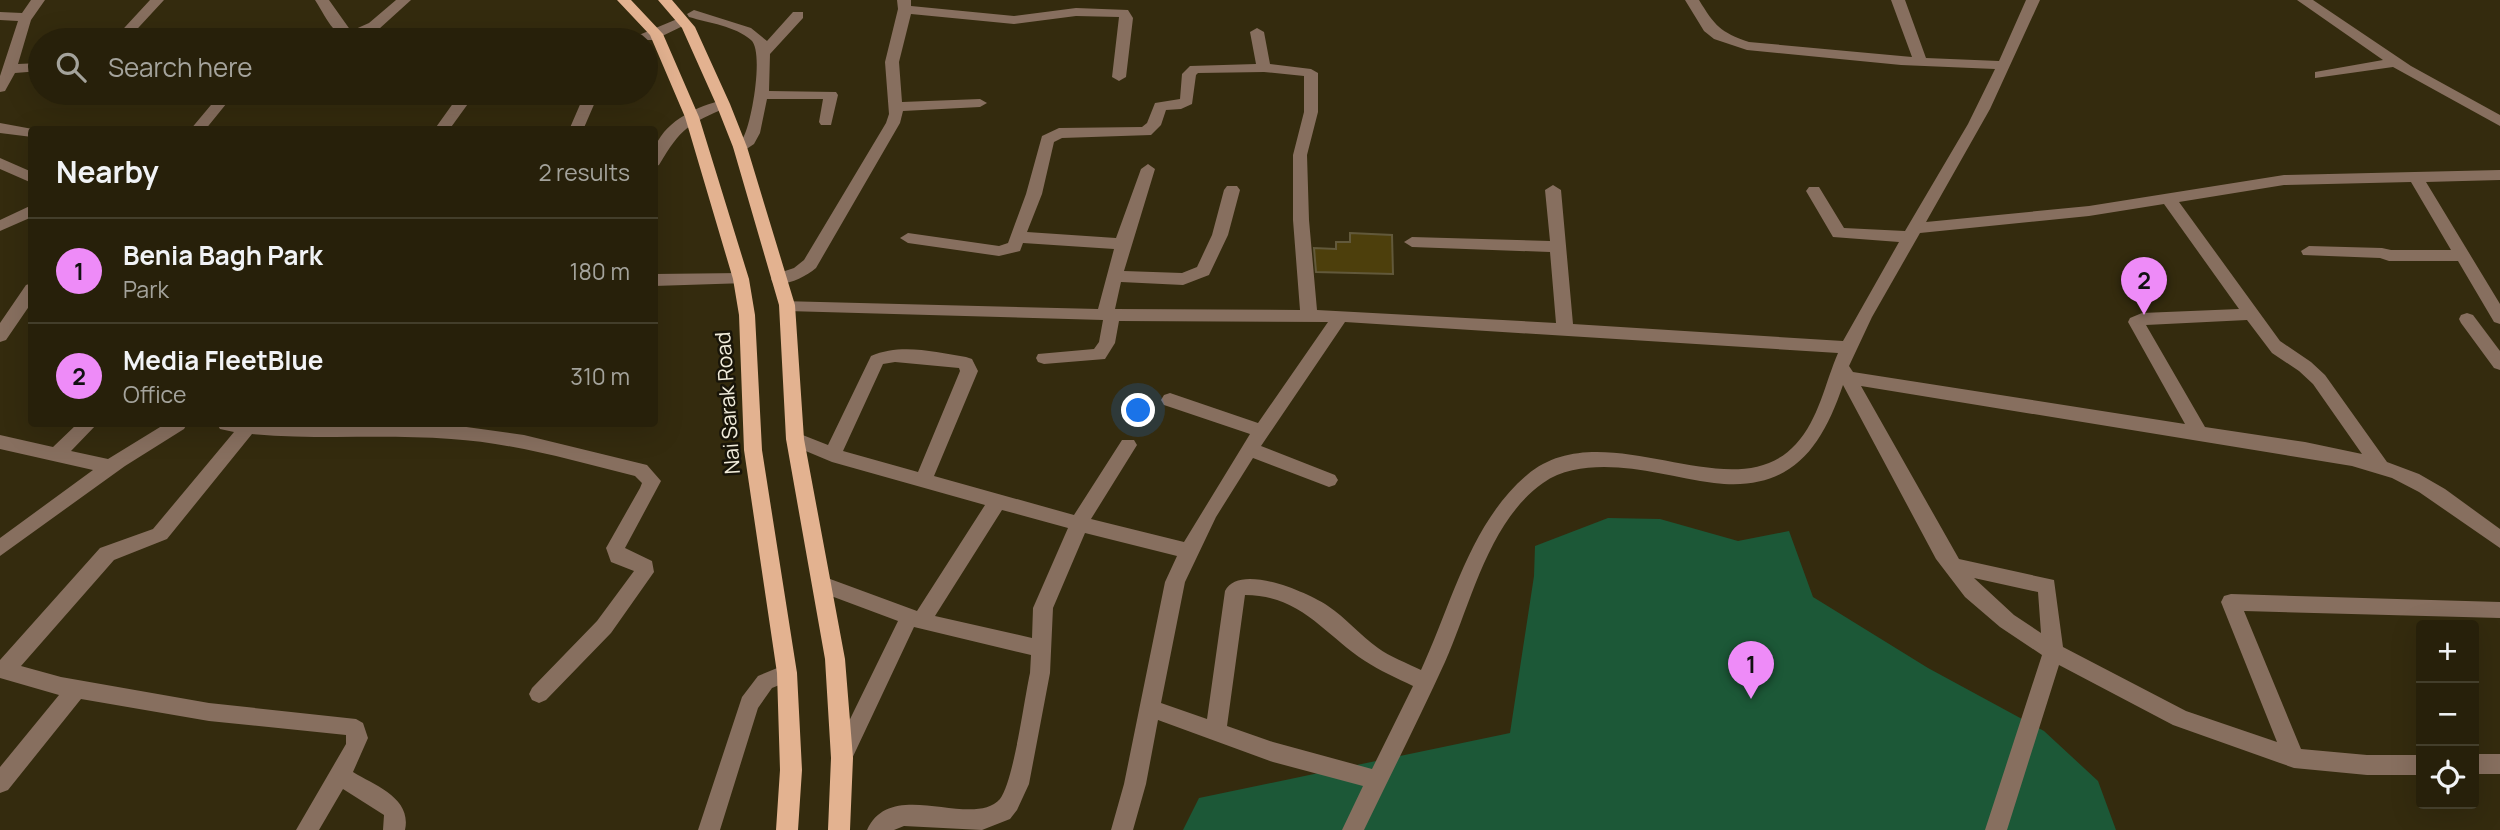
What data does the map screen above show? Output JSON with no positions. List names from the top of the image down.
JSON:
{
  "streets": {
    "main road": ["Nai Sarak Road"]
  },
  "page": {
    "search": "Search here",
    "heading": ["Nearby", "2 results"],
    "list": [
      {
        "mark": "1",
        "name": "Benia Bagh Park",
        "note": "Park",
        "value": "180 m"
      },
      {
        "mark": "2",
        "name": "Media FleetBlue",
        "note": "Office",
        "value": "310 m"
      }
    ],
    "pins": ["2", "1"],
    "map_buttons": ["+", "−"]
  }
}
